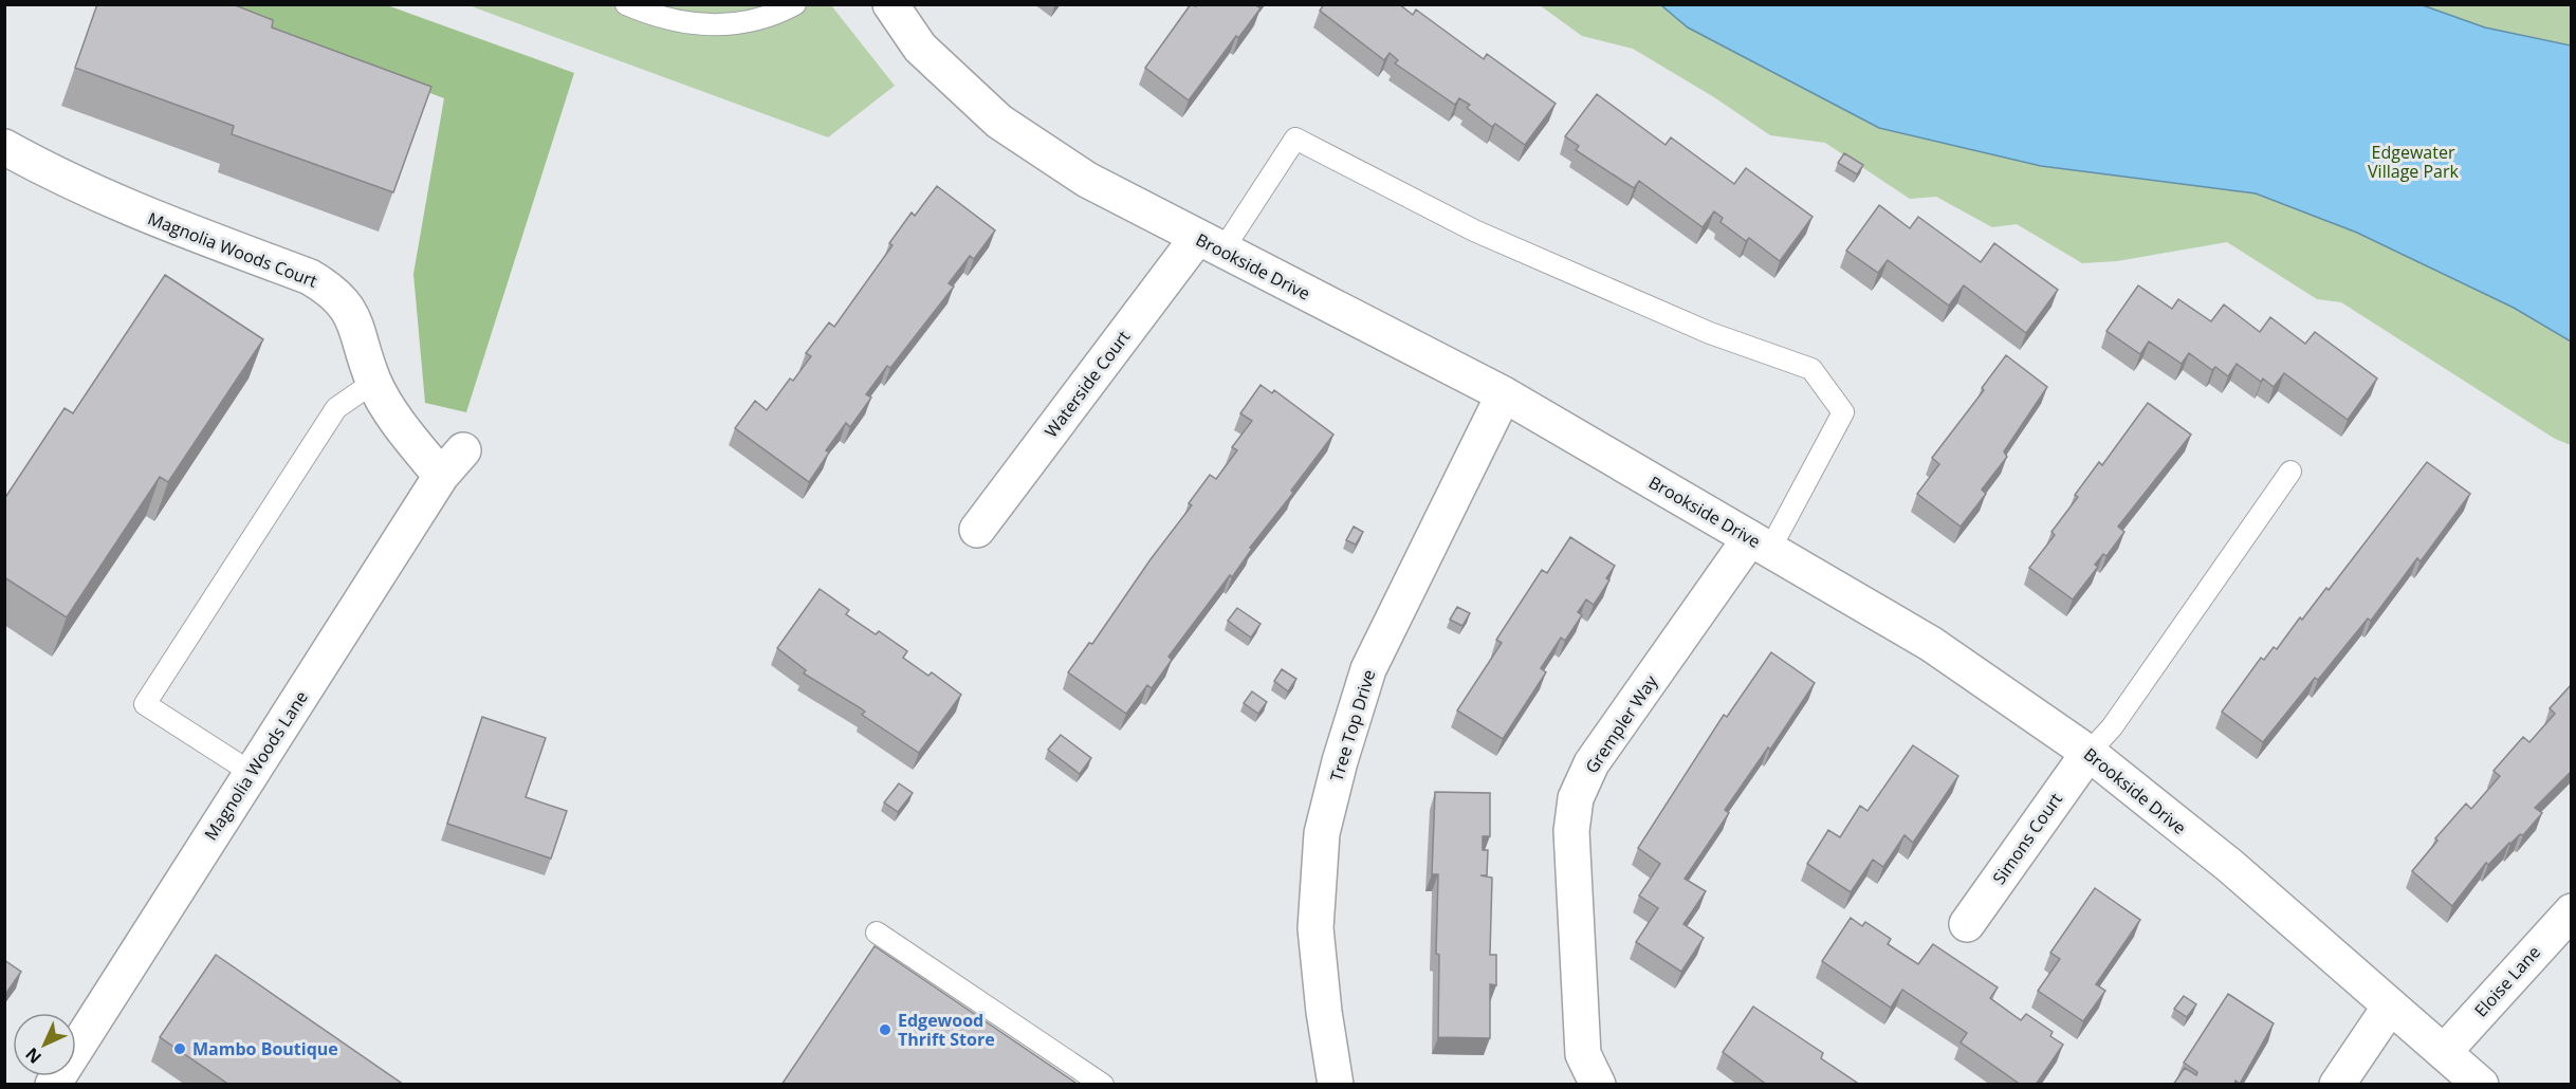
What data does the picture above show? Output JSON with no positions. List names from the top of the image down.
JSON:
{
  "streets": {
    "street": [
      "Magnolia Woods Court",
      "Brookside Drive",
      "Waterside Court",
      "Grempler Way",
      "Tree Top Drive",
      "Magnolia Woods Lane",
      "Simons Court",
      "Eloise Lane"
    ]
  },
  "crossings": [
    ["Magnolia Woods Court", "Magnolia Woods Lane"],
    ["Brookside Drive", "Waterside Court"],
    ["Brookside Drive", "Grempler Way"],
    ["Brookside Drive", "Tree Top Drive"],
    ["Brookside Drive", "Simons Court"],
    ["Brookside Drive", "Eloise Lane"]
  ],
  "parks": ["Edgewater Village Park"],
  "places": ["Edgewood Thrift Store", "Mambo Boutique"],
  "north": "bottom left"
}
